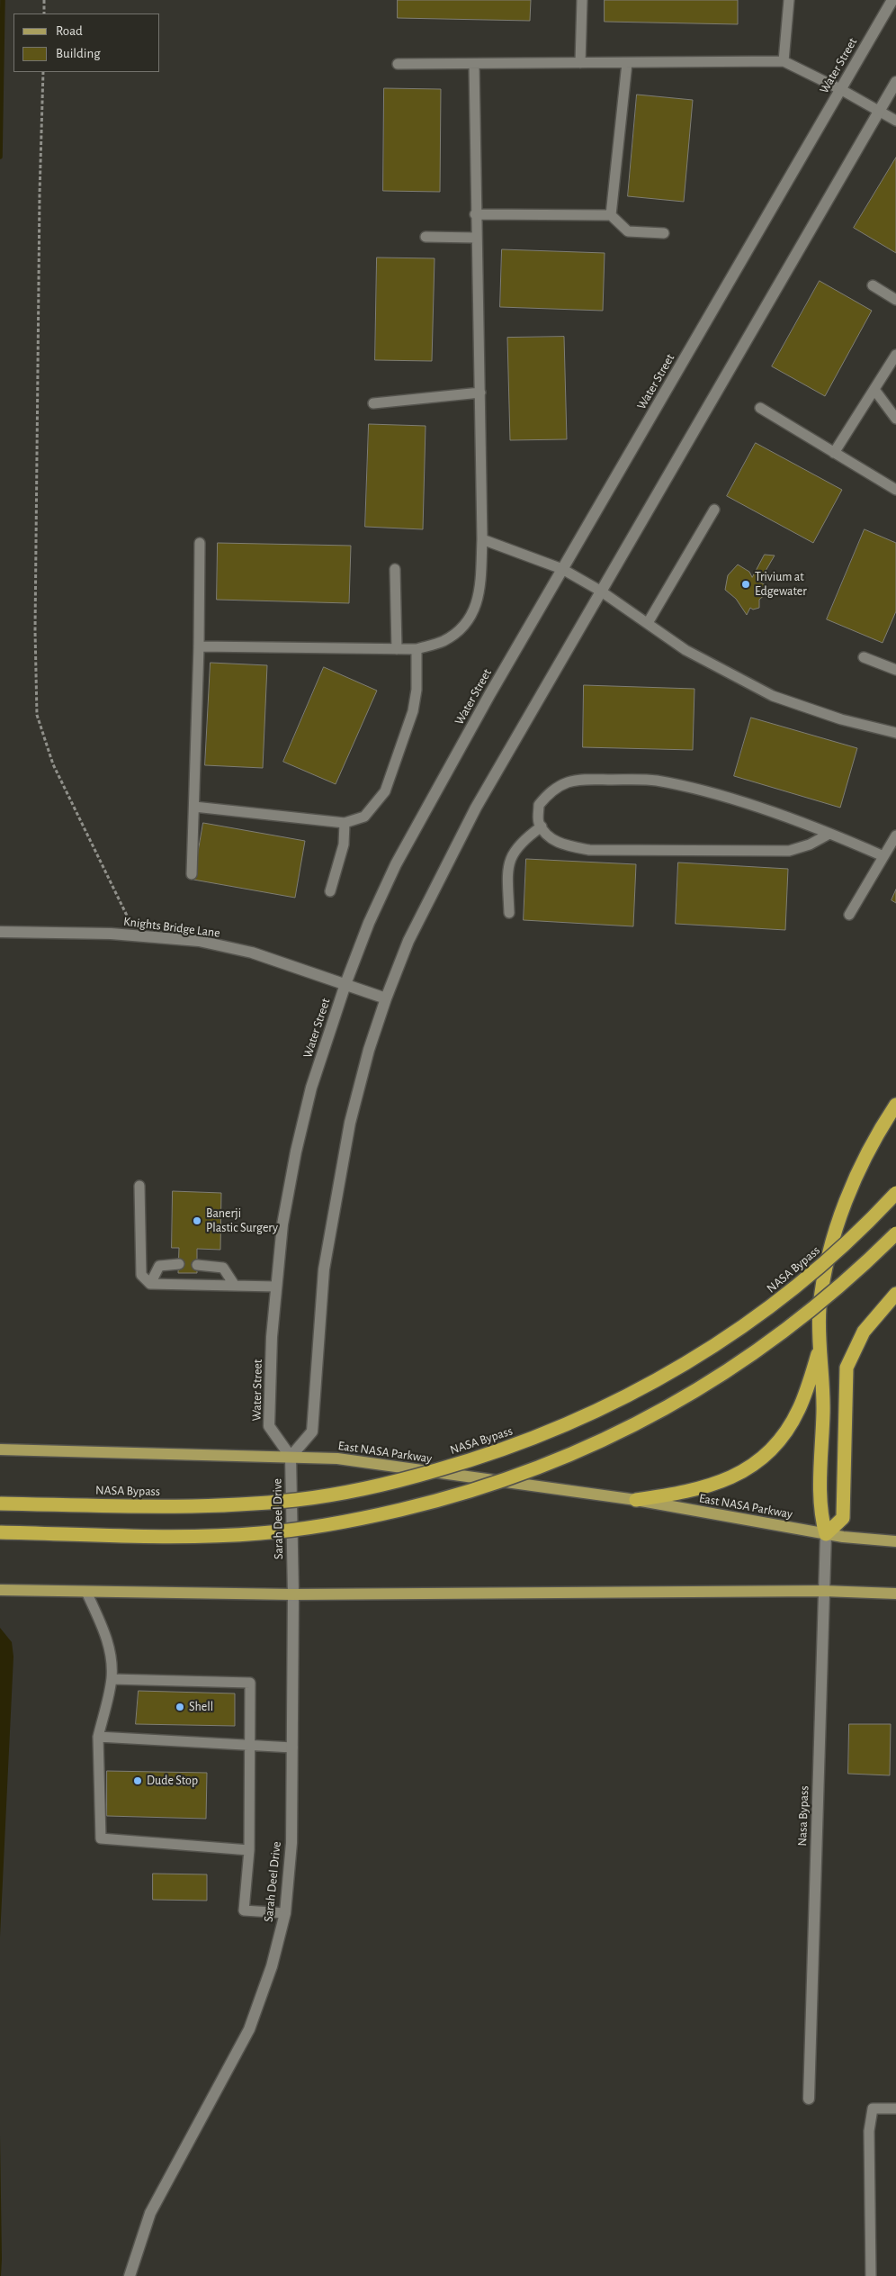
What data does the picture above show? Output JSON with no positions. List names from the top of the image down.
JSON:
{
  "streets": {
    "highway": ["NASA Bypass"],
    "main road": ["East NASA Parkway"],
    "street": [
      "Water Street",
      "Knights Bridge Lane",
      "Sarah Deel Drive",
      "Nasa Bypass"
    ]
  },
  "crossings": [
    ["Water Street", "Knights Bridge Lane"],
    ["Water Street", "East NASA Parkway"],
    ["Water Street", "Sarah Deel Drive"],
    ["East NASA Parkway", "Sarah Deel Drive"],
    ["East NASA Parkway", "Nasa Bypass"]
  ],
  "places": [
    "Trivium at Edgewater",
    "Banerji Plastic Surgery",
    "Shell",
    "Dude Stop"
  ],
  "legend": ["Road", "Building"]
}
